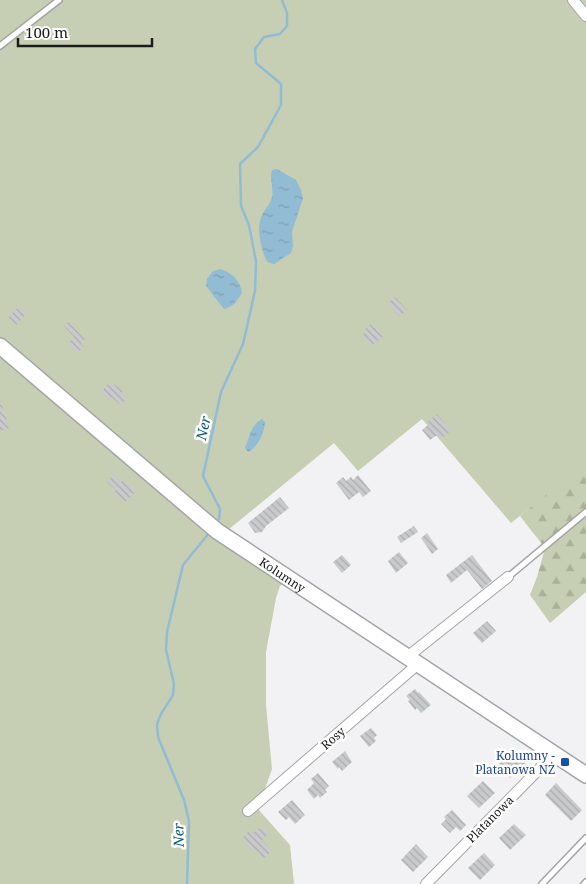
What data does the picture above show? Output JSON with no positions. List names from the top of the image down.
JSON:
{
  "streets": {
    "street": ["Kolumny", "Rosy", "Platanowa"]
  },
  "crossings": [
    ["Kolumny", "Rosy"],
    ["Kolumny", "Platanowa"]
  ],
  "water": ["Ner"],
  "places": {
    "transit": ["Kolumny - Platanowa NŻ"]
  },
  "scale_bar": "100 m"
}
